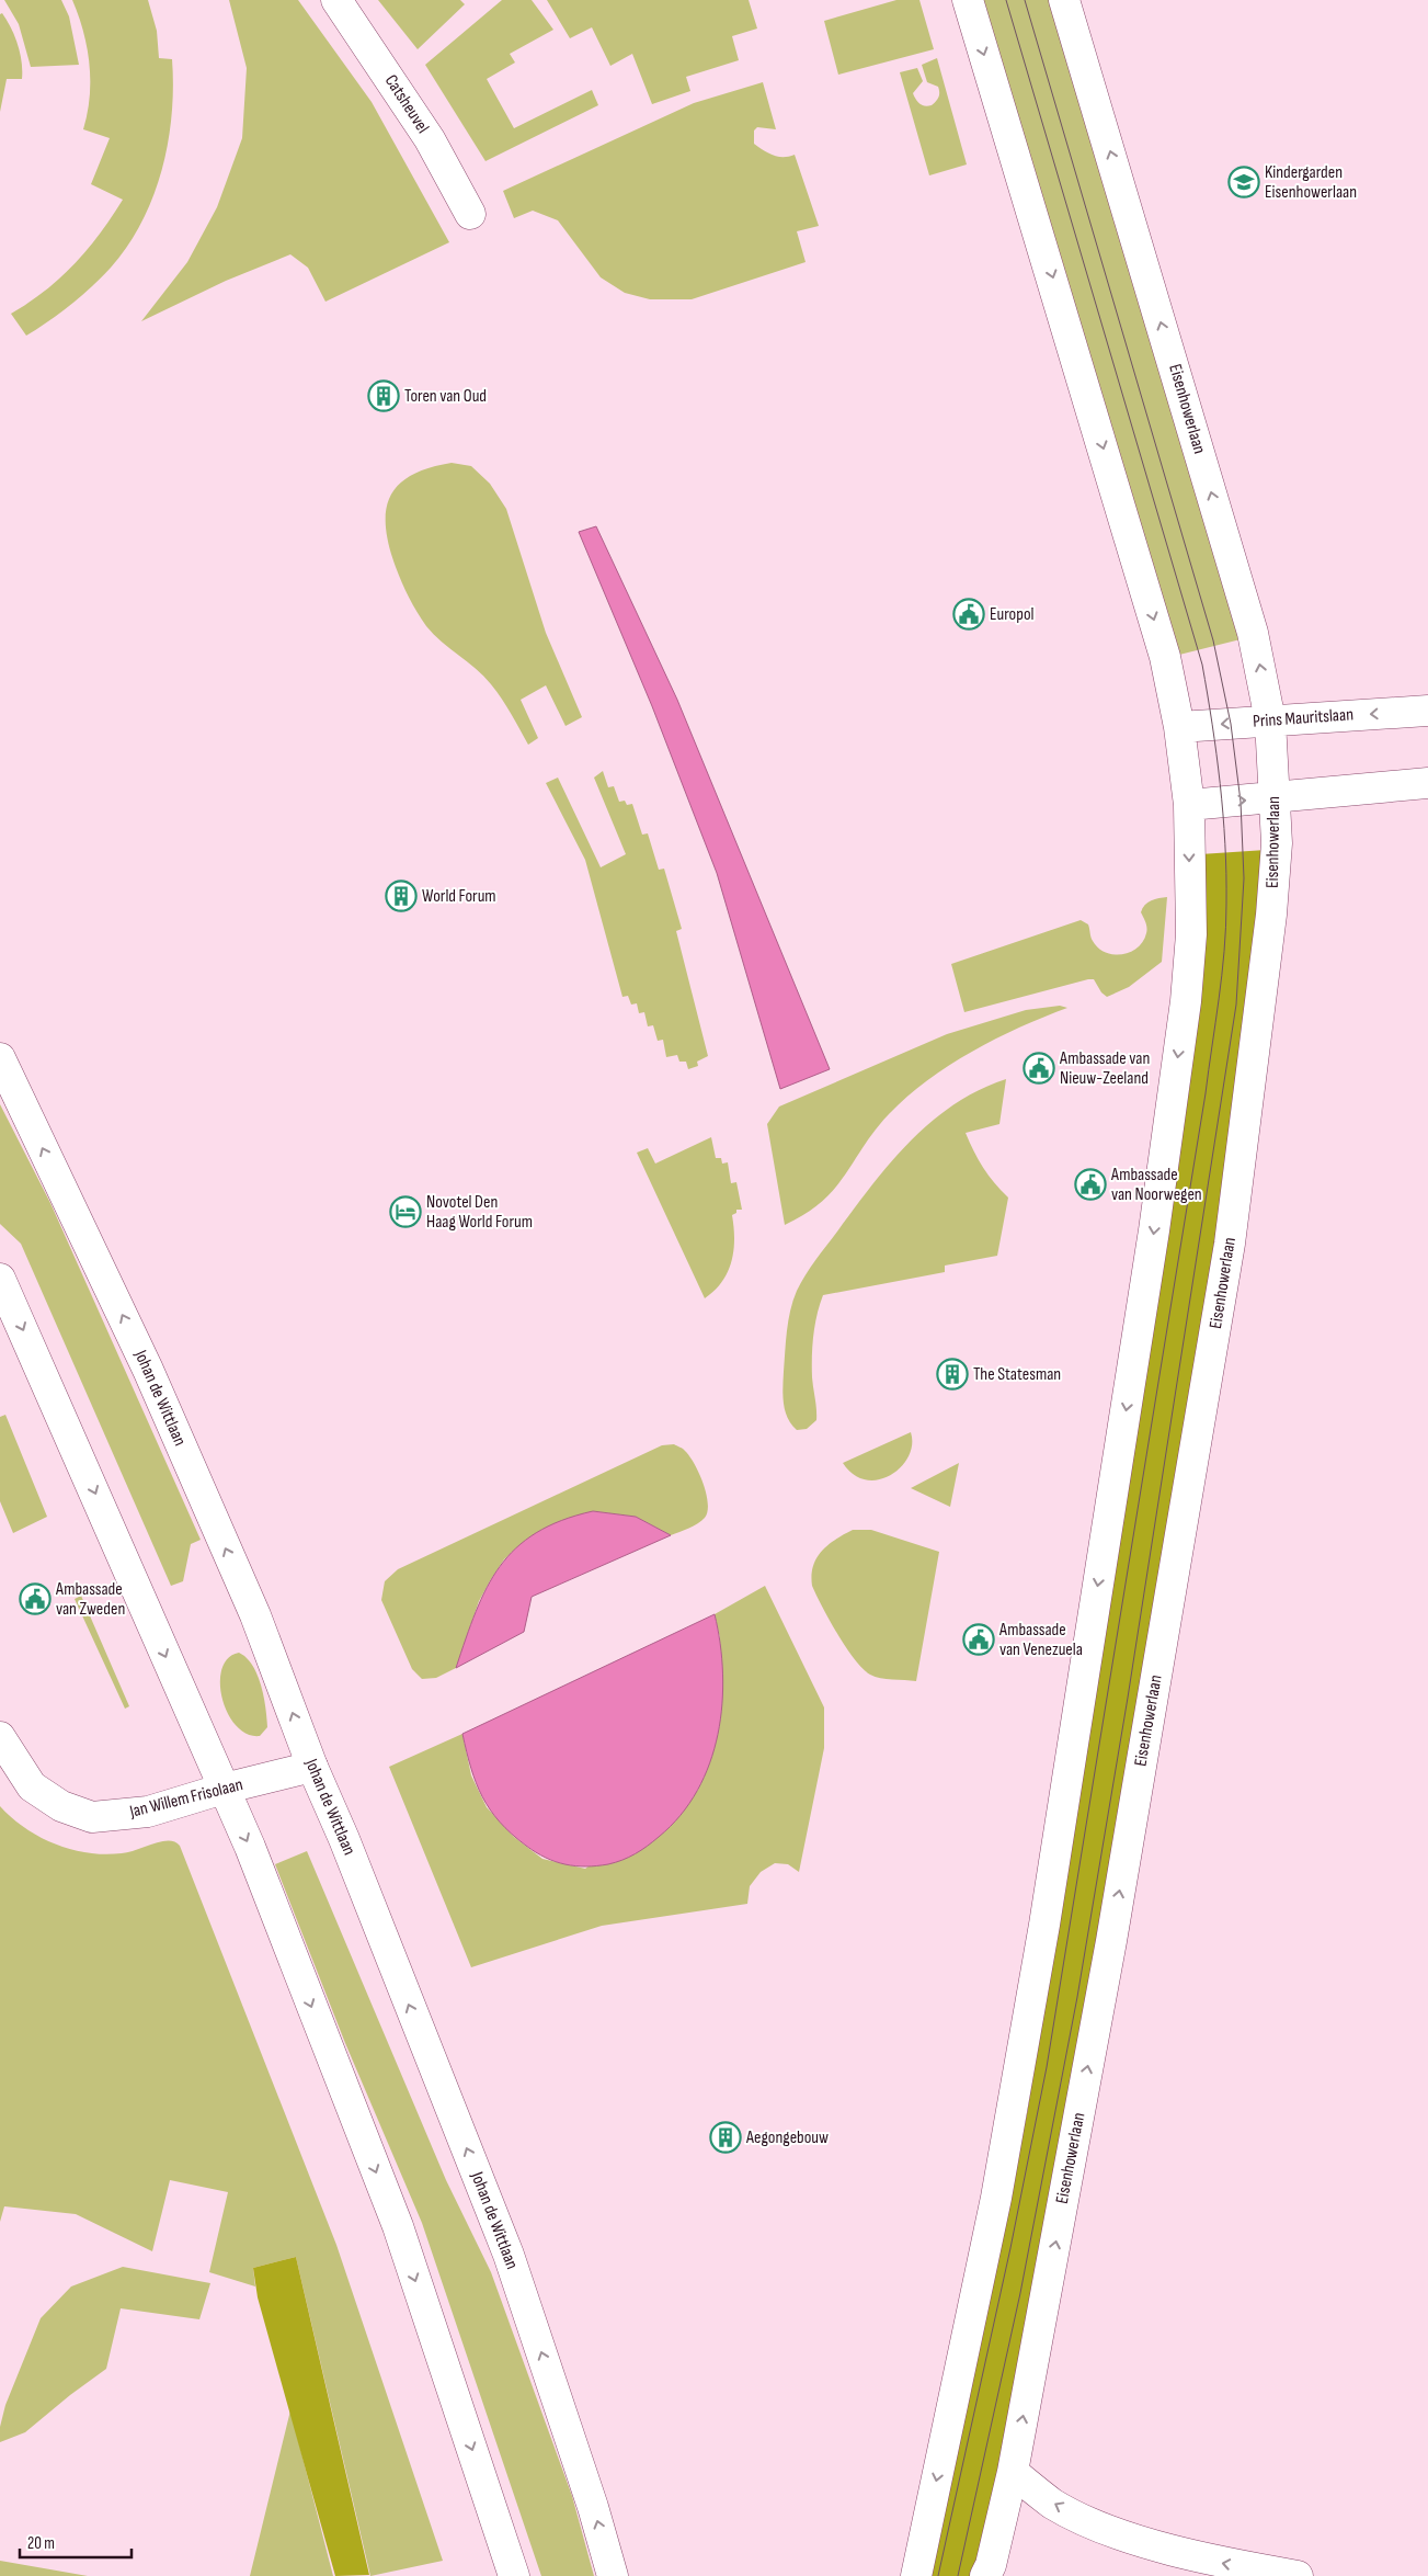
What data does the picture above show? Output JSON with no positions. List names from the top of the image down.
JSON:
{
  "streets": {
    "street": [
      "Catsheuvel",
      "Eisenhowerlaan",
      "Prins Mauritslaan",
      "Johan de Wittlaan",
      "Jan Willem Frisolaan"
    ]
  },
  "crossings": [
    ["Eisenhowerlaan", "Prins Mauritslaan"],
    ["Johan de Wittlaan", "Jan Willem Frisolaan"]
  ],
  "places": {
    "school or university": ["Kindergarden Eisenhowerlaan"],
    "building": [
      "Toren van Oud",
      "World Forum",
      "The Statesman",
      "Aegongebouw"
    ],
    "public building": [
      "Europol",
      "Ambassade van Nieuw-Zeeland",
      "Ambassade van Noorwegen",
      "Ambassade van Zweden",
      "Ambassade van Venezuela"
    ],
    "hotel": ["Novotel Den Haag World Forum"]
  },
  "scale_bar": "20 m"
}
